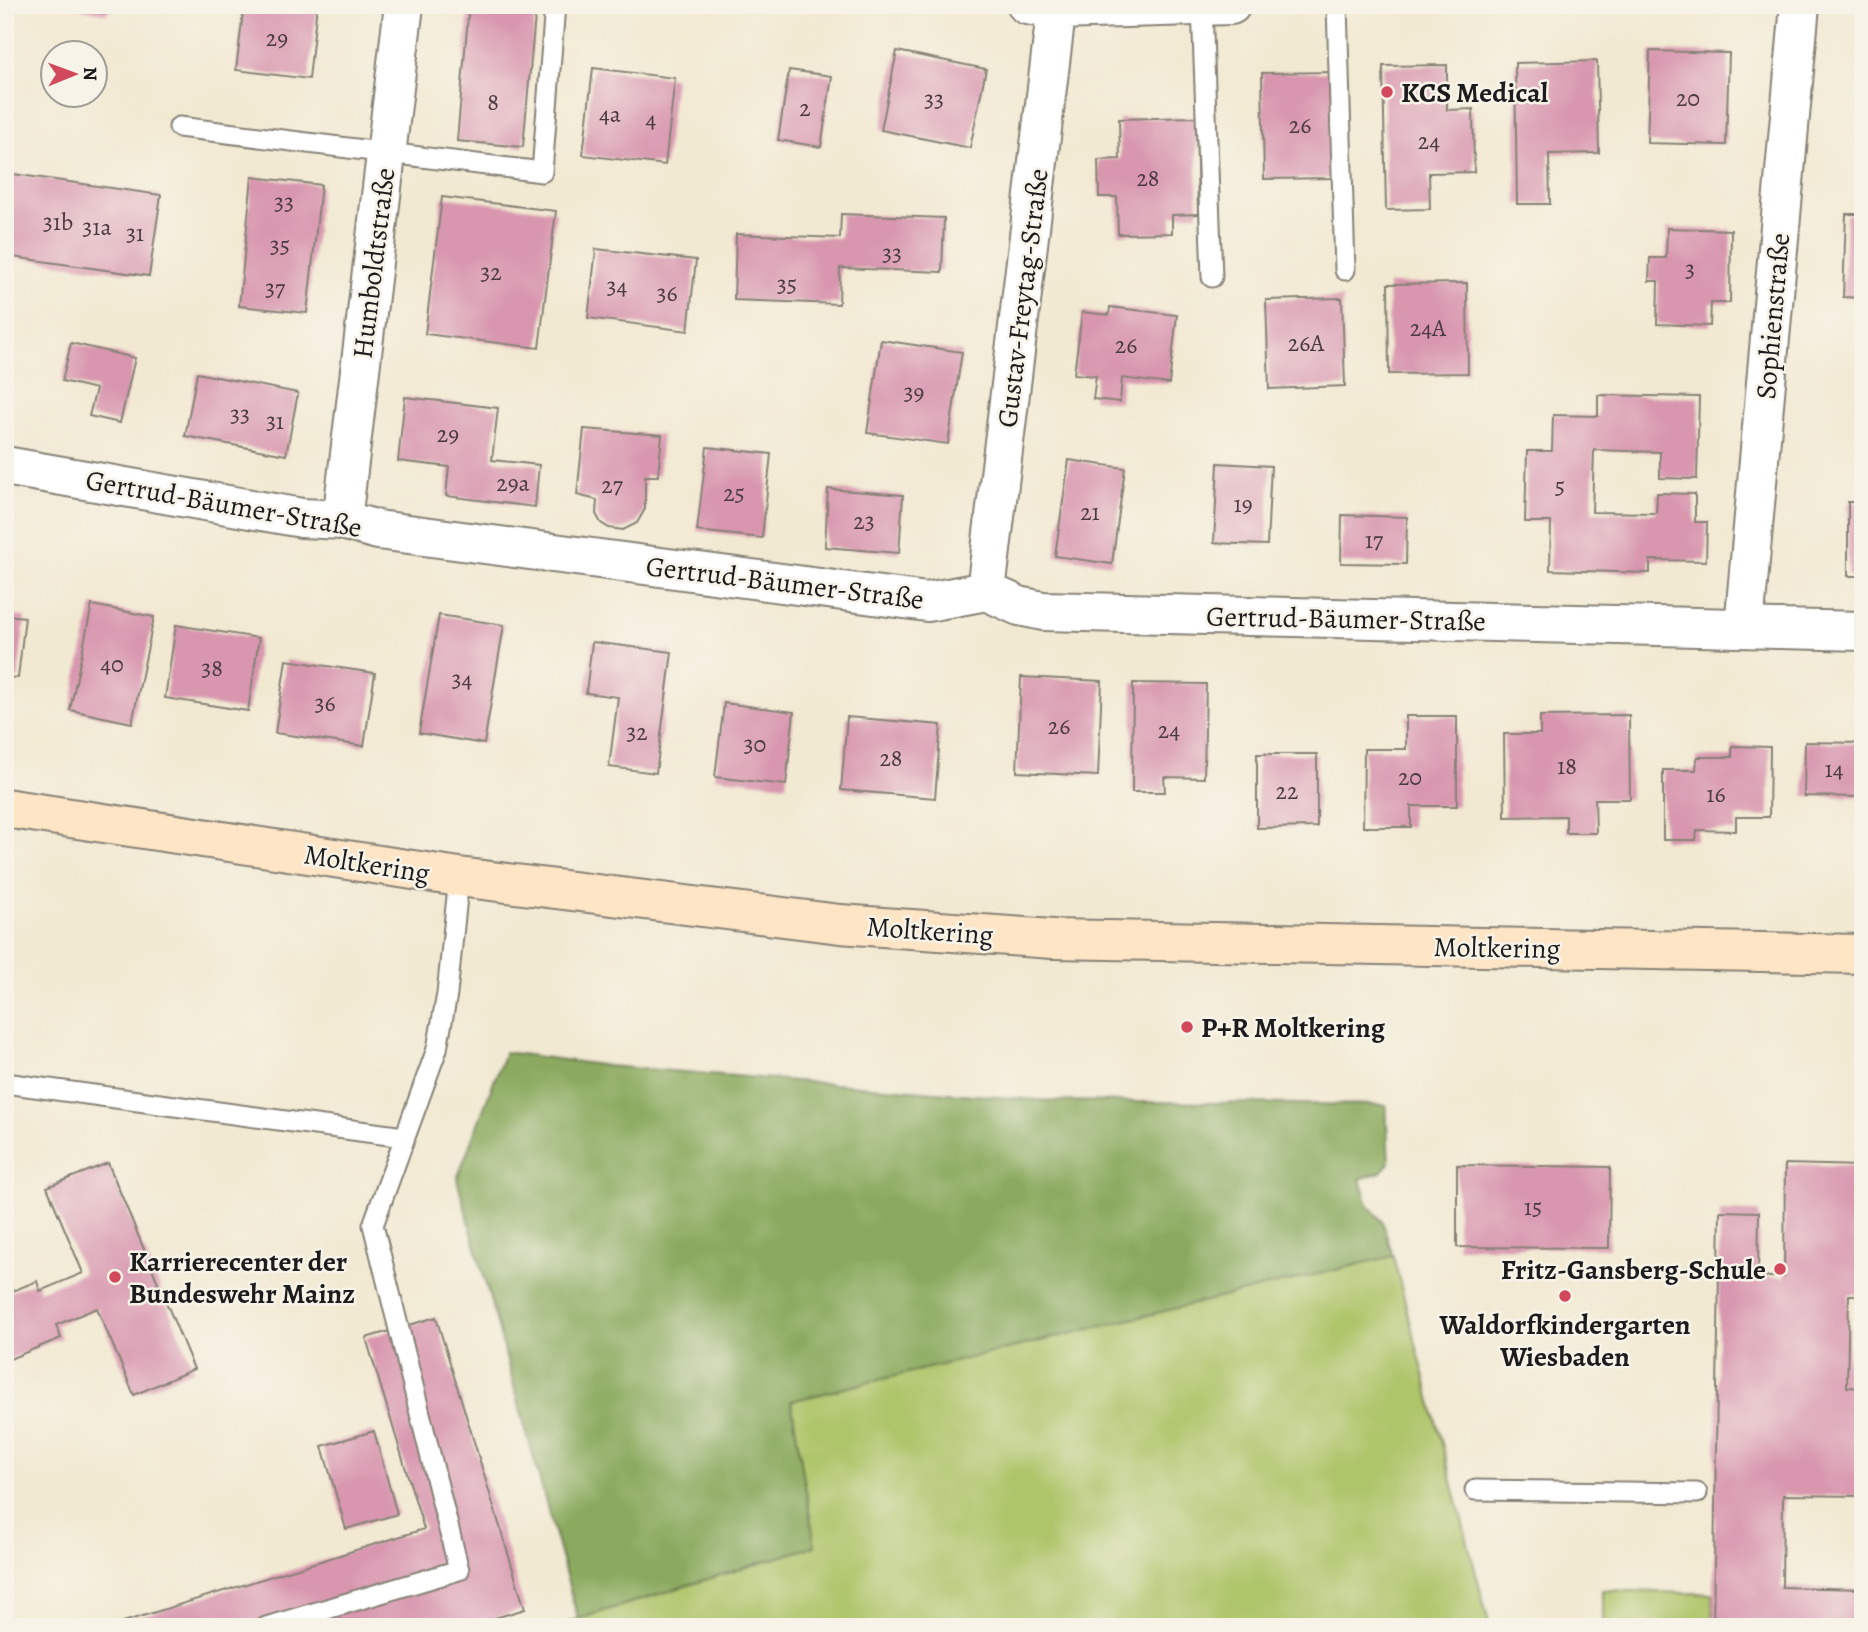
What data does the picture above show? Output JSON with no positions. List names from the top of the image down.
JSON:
{
  "streets": {
    "street": [
      "Humboldtstraße",
      "Gustav-Freytag-Straße",
      "Sophienstraße",
      "Gertrud-Bäumer-Straße",
      "Moltkering"
    ]
  },
  "crossings": [
    ["Humboldtstraße", "Gertrud-Bäumer-Straße"],
    ["Gustav-Freytag-Straße", "Gertrud-Bäumer-Straße"],
    ["Sophienstraße", "Gertrud-Bäumer-Straße"]
  ],
  "places": [
    "KCS Medical",
    "P+R Moltkering",
    "Fritz-Gansberg-Schule",
    "Karrierecenter der Bundeswehr Mainz",
    "Waldorfkindergarten Wiesbaden"
  ],
  "house_numbers": [
    "29",
    "20",
    "33",
    "8",
    "2",
    "4a",
    "4",
    "26",
    "24",
    "28",
    "33",
    "31b",
    "31a",
    "31",
    "35",
    "33",
    "3",
    "32",
    "35",
    "34",
    "37",
    "36",
    "24A",
    "26A",
    "26",
    "39",
    "33",
    "31",
    "29",
    "29a",
    "27",
    "5",
    "25",
    "19",
    "21",
    "23",
    "17",
    "40",
    "38",
    "34",
    "36",
    "26",
    "24",
    "32",
    "30",
    "28",
    "18",
    "14",
    "20",
    "22",
    "16",
    "15"
  ],
  "north": "right"
}
